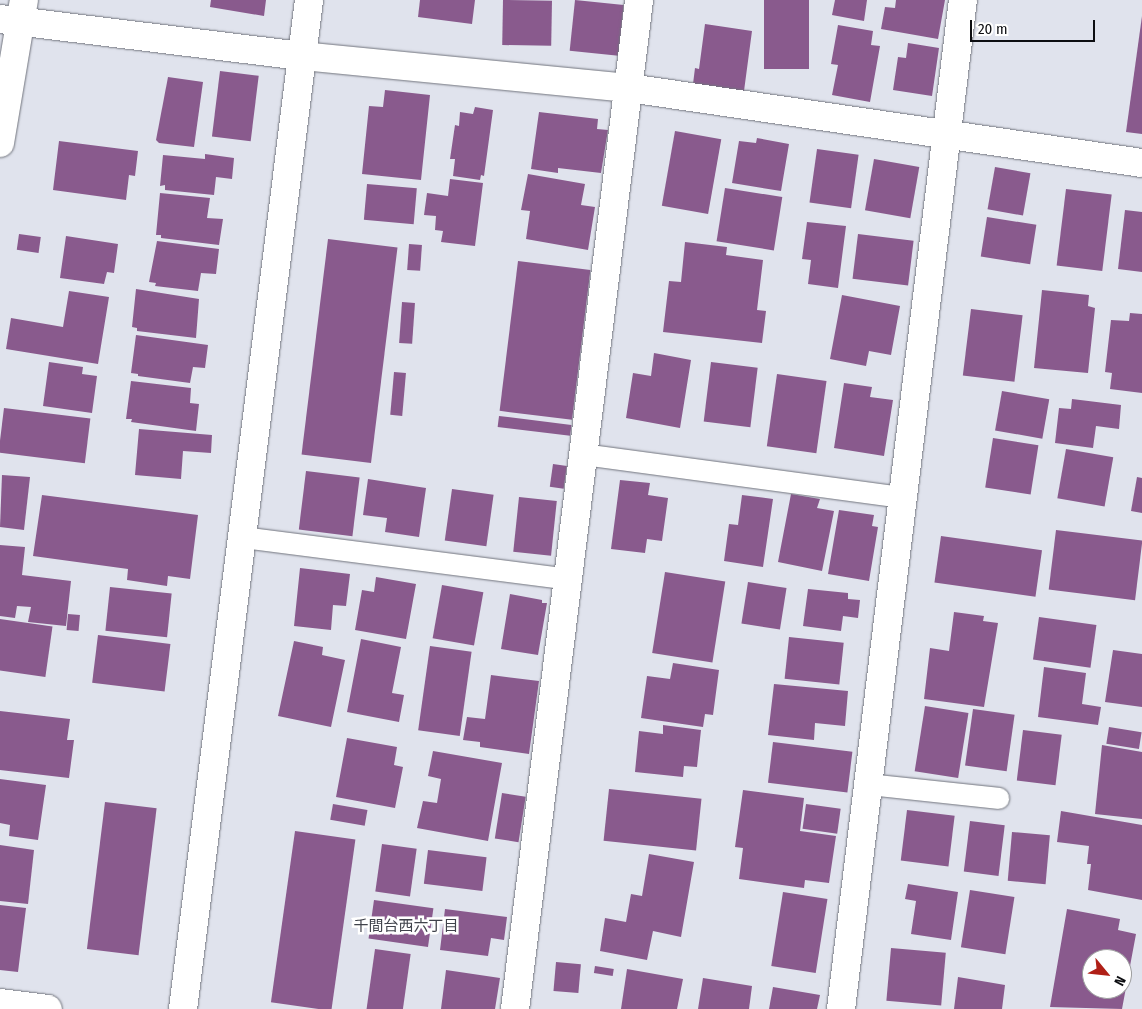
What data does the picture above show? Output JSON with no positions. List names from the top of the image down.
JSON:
{
  "districts": ["千間台西六丁目"],
  "scale_bar": "20 m",
  "north": "bottom right"
}
